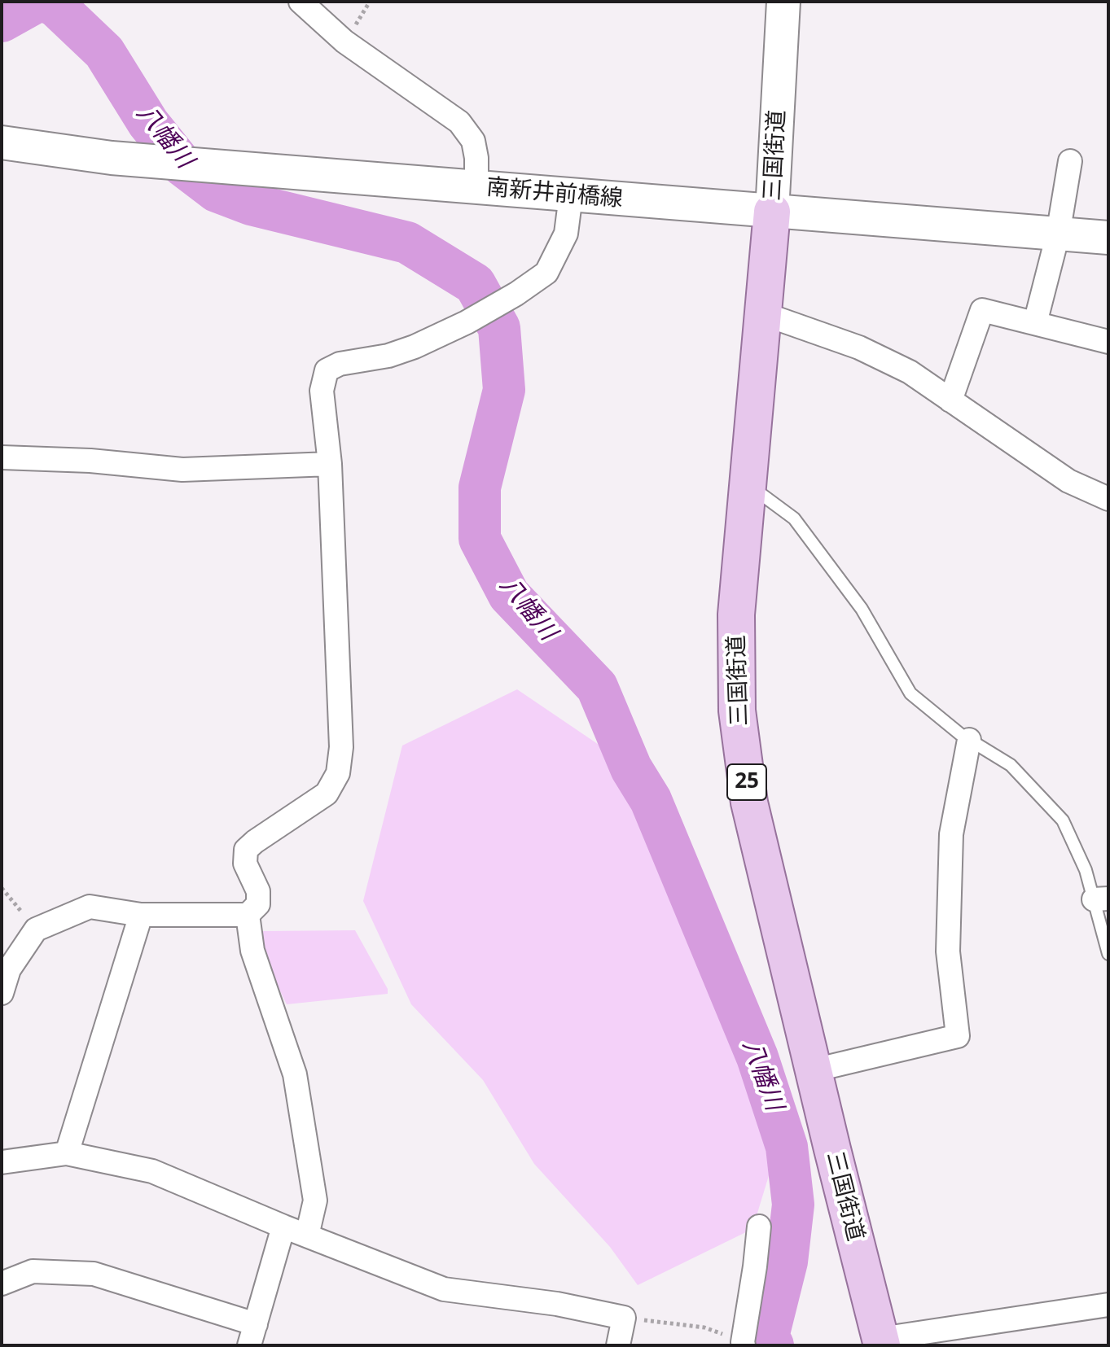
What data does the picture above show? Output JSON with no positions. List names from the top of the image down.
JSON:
{
  "streets": {
    "main road": ["三国街道", "南新井前橋線", "25"]
  },
  "crossings": [
    ["三国街道", "南新井前橋線"]
  ],
  "water": ["八幡川"]
}
